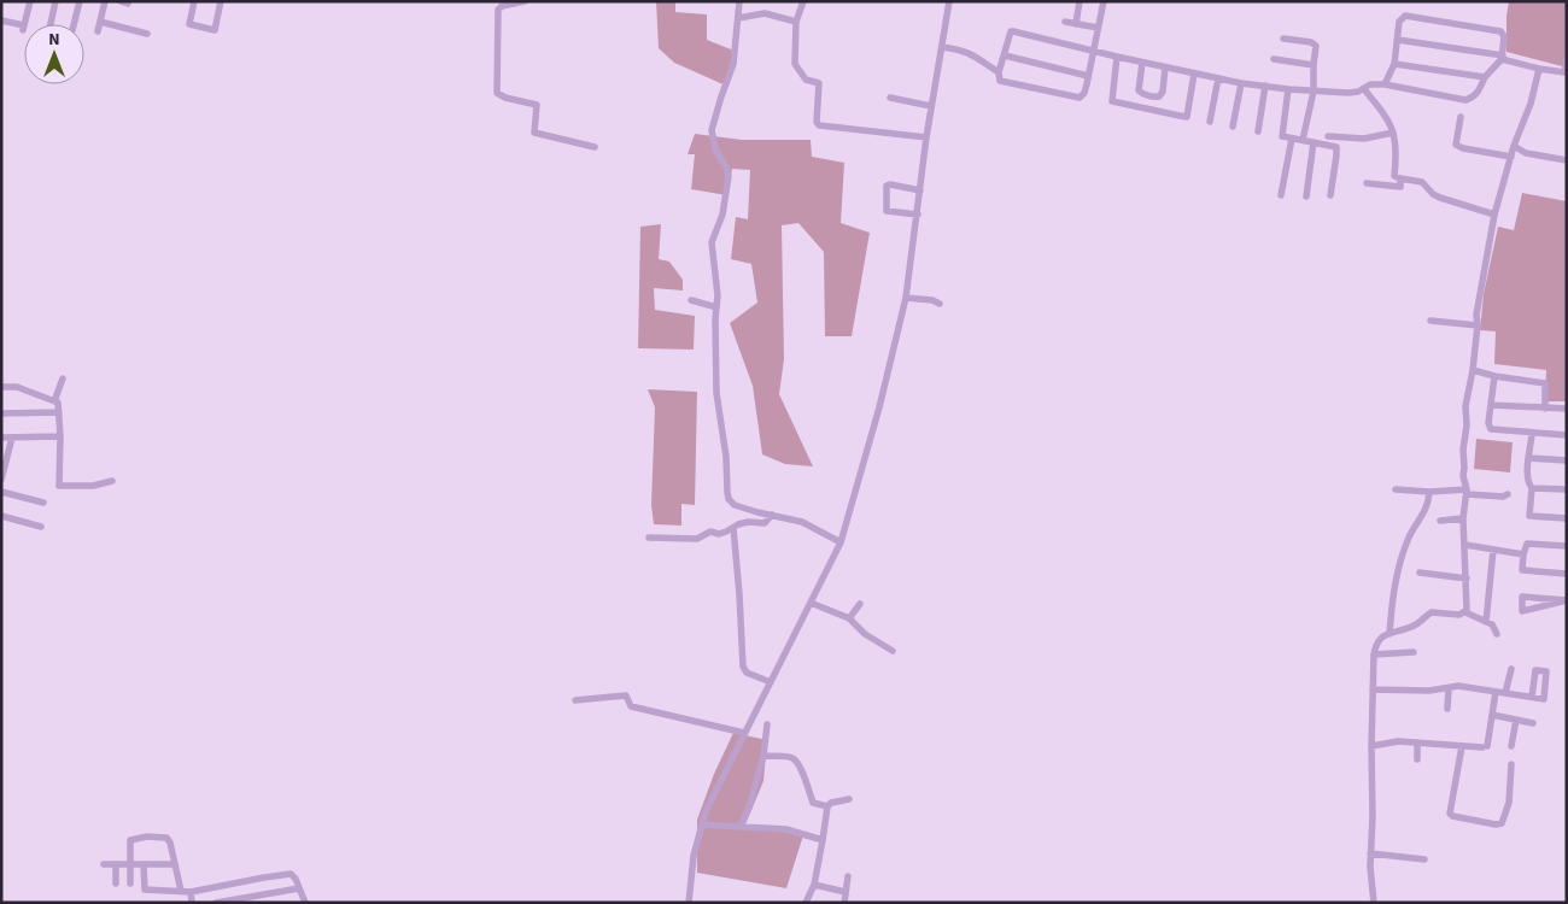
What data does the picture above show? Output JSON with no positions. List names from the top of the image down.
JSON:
{
  "north": "top"
}
